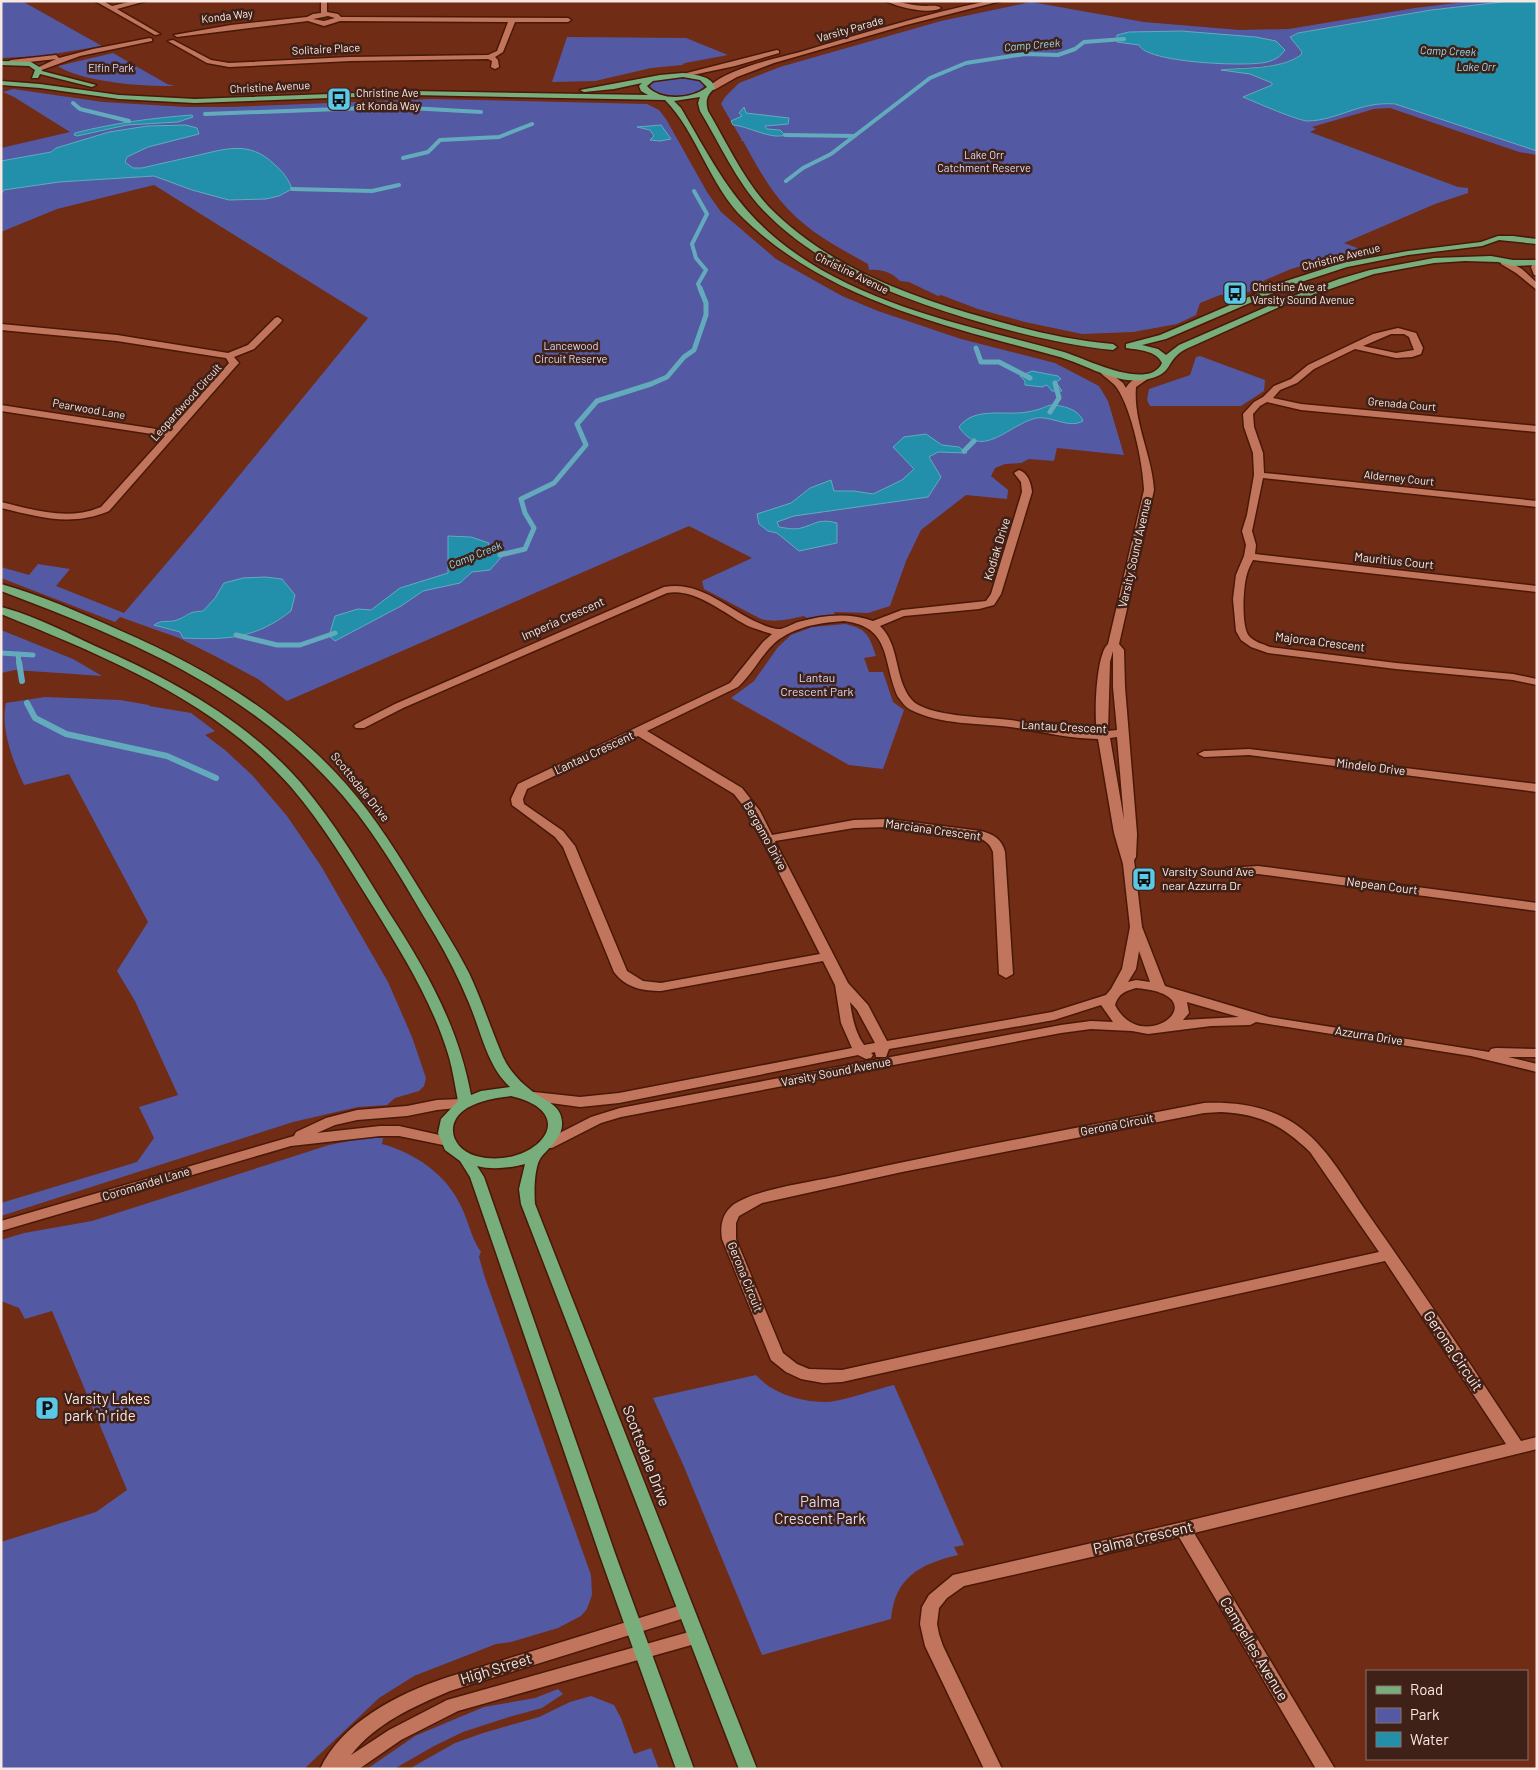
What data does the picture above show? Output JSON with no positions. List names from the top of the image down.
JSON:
{
  "streets": {
    "main road": ["Christine Avenue", "Scottsdale Drive"],
    "street": [
      "Konda Way",
      "Varsity Parade",
      "Solitaire Place",
      "Leopardwood Circuit",
      "Grenada Court",
      "Pearwood Lane",
      "Alderney Court",
      "Kodiak Drive",
      "Varsity Sound Avenue",
      "Mauritius Court",
      "Imperia Crescent",
      "Majorca Crescent",
      "Lantau Crescent",
      "Mindelo Drive",
      "Marciana Crescent",
      "Bergamo Drive",
      "Nepean Court",
      "Azzurra Drive",
      "Gerona Circuit",
      "Coromandel Lane",
      "Palma Crescent",
      "Campelles Avenue",
      "High Street"
    ]
  },
  "crossings": [
    ["Konda Way", "Solitaire Place"],
    ["Varsity Parade", "Christine Avenue"],
    ["Christine Avenue", "Varsity Sound Avenue"],
    ["Leopardwood Circuit", "Pearwood Lane"],
    ["Grenada Court", "Majorca Crescent"],
    ["Alderney Court", "Majorca Crescent"],
    ["Kodiak Drive", "Lantau Crescent"],
    ["Varsity Sound Avenue", "Lantau Crescent"],
    ["Varsity Sound Avenue", "Scottsdale Drive"],
    ["Varsity Sound Avenue", "Bergamo Drive"],
    ["Varsity Sound Avenue", "Azzurra Drive"],
    ["Varsity Sound Avenue", "Coromandel Lane"],
    ["Mauritius Court", "Majorca Crescent"],
    ["Imperia Crescent", "Lantau Crescent"],
    ["Lantau Crescent", "Bergamo Drive"],
    ["Scottsdale Drive", "Coromandel Lane"],
    ["Scottsdale Drive", "High Street"],
    ["Marciana Crescent", "Bergamo Drive"],
    ["Gerona Circuit", "Palma Crescent"],
    ["Palma Crescent", "Campelles Avenue"]
  ],
  "water": ["Camp Creek", "Lake Orr"],
  "parks": [
    "Elfin Park",
    "Lake Orr Catchment Reserve",
    "Lancewood Circuit Reserve",
    "Lantau Crescent Park",
    "Palma Crescent Park"
  ],
  "places": {
    "bus stop": ["Christine Ave at Konda Way", "Christine Ave at Varsity Sound Avenue", "Varsity Sound Ave near Azzurra Dr"],
    "parking": ["Varsity Lakes park 'n' ride"]
  },
  "legend": ["Road", "Park", "Water"]
}
